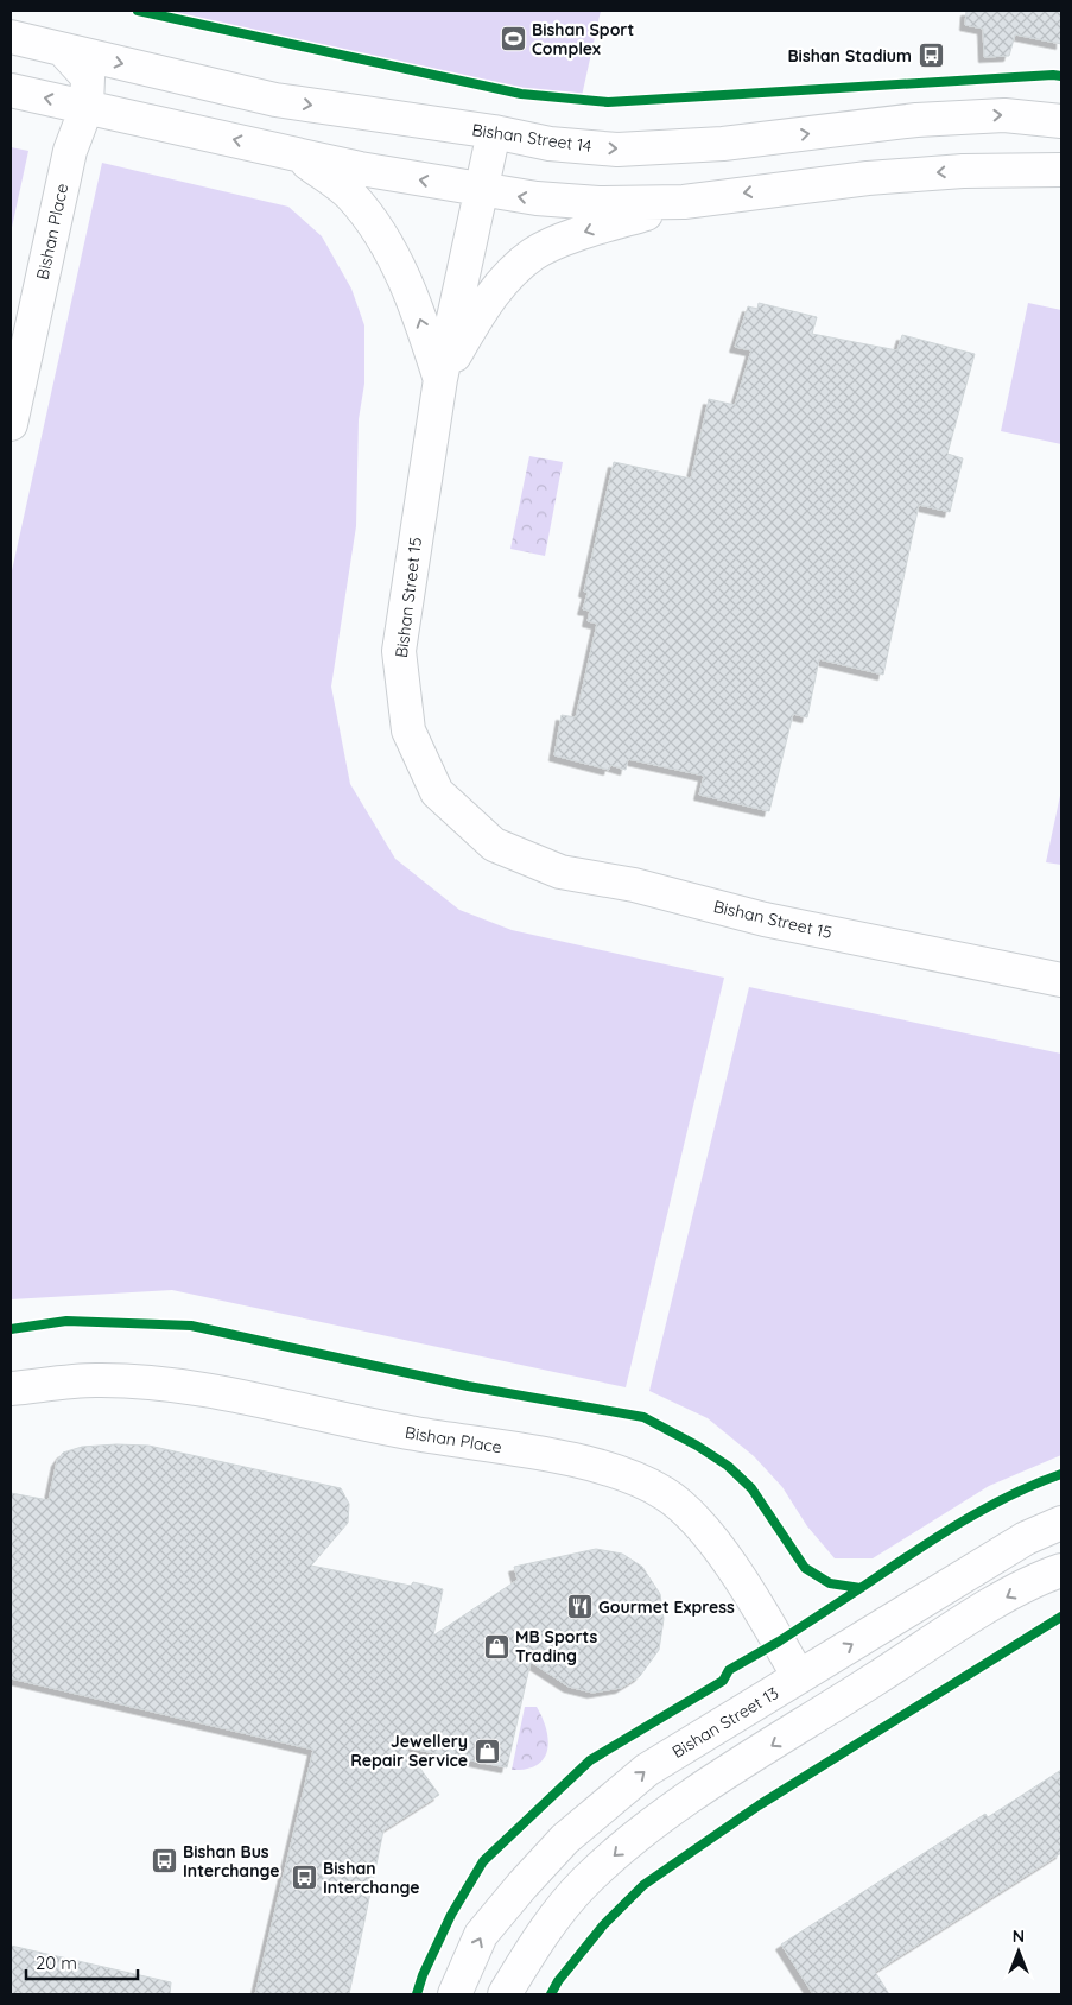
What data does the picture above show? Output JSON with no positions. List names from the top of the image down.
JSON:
{
  "streets": {
    "street": [
      "Bishan Street 14",
      "Bishan Place",
      "Bishan Street 15",
      "Bishan Street 13"
    ]
  },
  "crossings": [
    ["Bishan Street 14", "Bishan Place"],
    ["Bishan Street 14", "Bishan Street 15"],
    ["Bishan Place", "Bishan Street 13"]
  ],
  "places": {
    "sports": ["Bishan Sport Complex"],
    "bus stop": ["Bishan Stadium", "Bishan Bus Interchange", "Bishan Interchange"],
    "restaurant": ["Gourmet Express"],
    "shop": ["MB Sports Trading", "Jewellery Repair Service"]
  },
  "scale_bar": "20 m",
  "north": "top"
}
